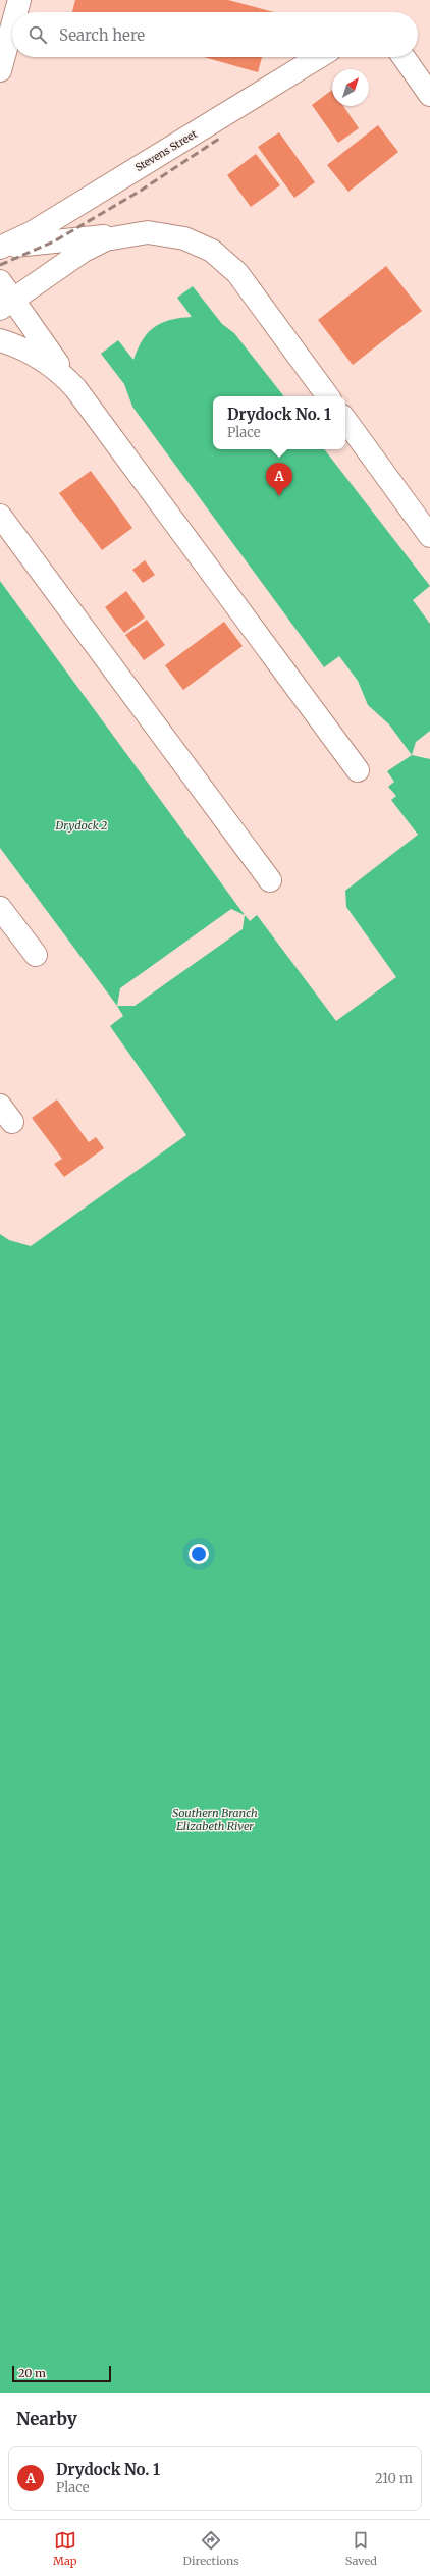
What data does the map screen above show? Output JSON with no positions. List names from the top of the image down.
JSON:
{
  "streets": {
    "street": ["Stevens Street"]
  },
  "water": ["Drydock 2", "Southern Branch Elizabeth River"],
  "scale_bar": "20 m",
  "north": "top right",
  "page": {
    "search": "Search here",
    "popup": ["Drydock No. 1", "Place"],
    "pins": "A",
    "scale": "20 m",
    "heading": "Nearby",
    "list": [
      {
        "mark": "A",
        "name": "Drydock No. 1",
        "note": "Place",
        "value": "210 m"
      }
    ],
    "nav": ["Map", "Directions", "Saved"]
  }
}
